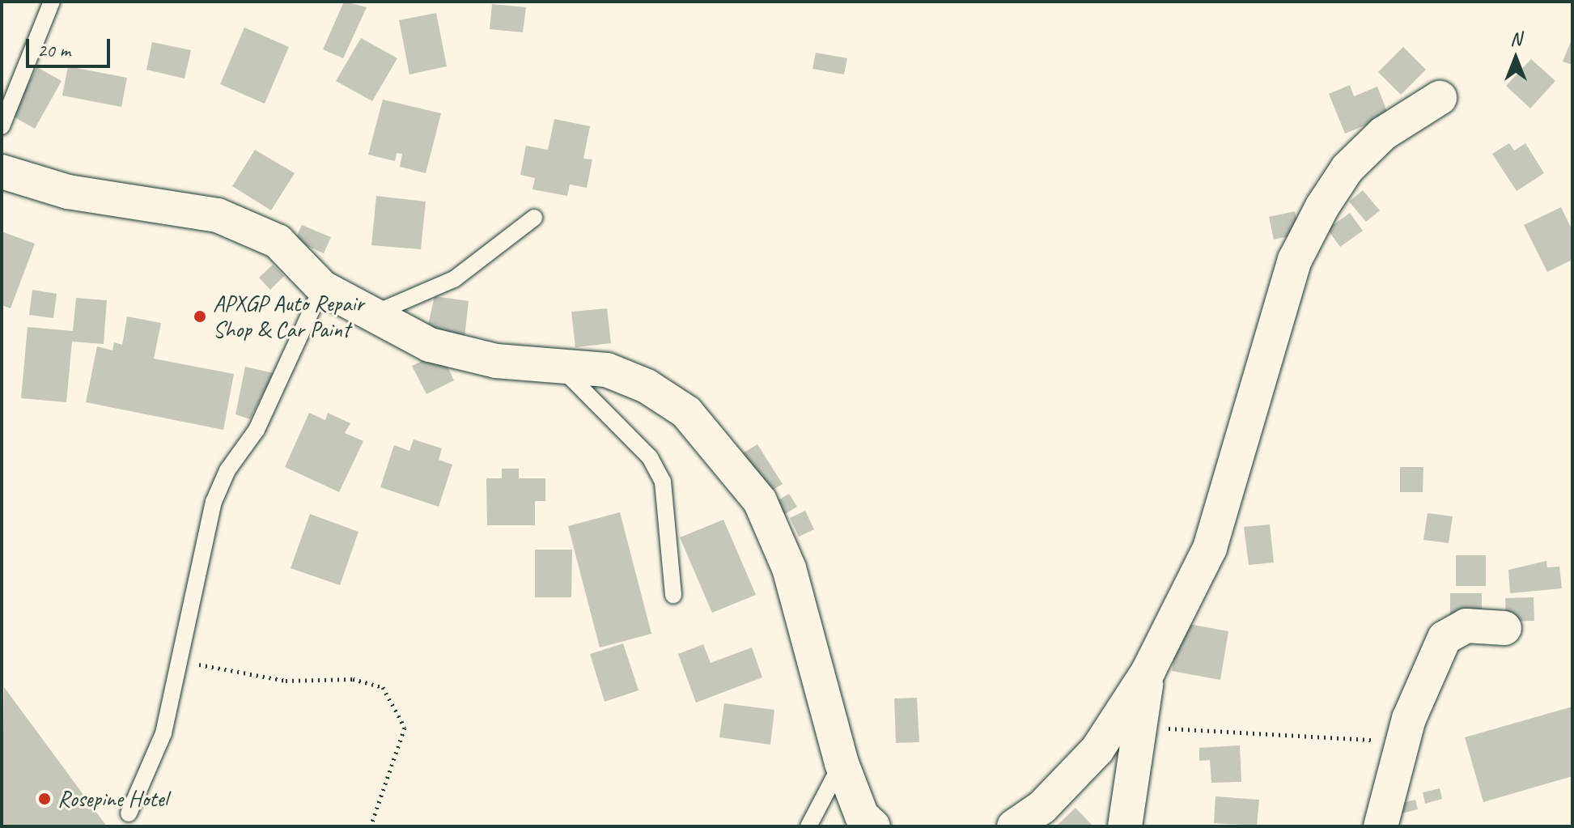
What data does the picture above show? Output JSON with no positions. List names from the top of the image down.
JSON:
{
  "places": ["APXGP Auto Repair Shop & Car Paint", "Rosepine Hotel"],
  "scale_bar": "20 m",
  "north": "top"
}
